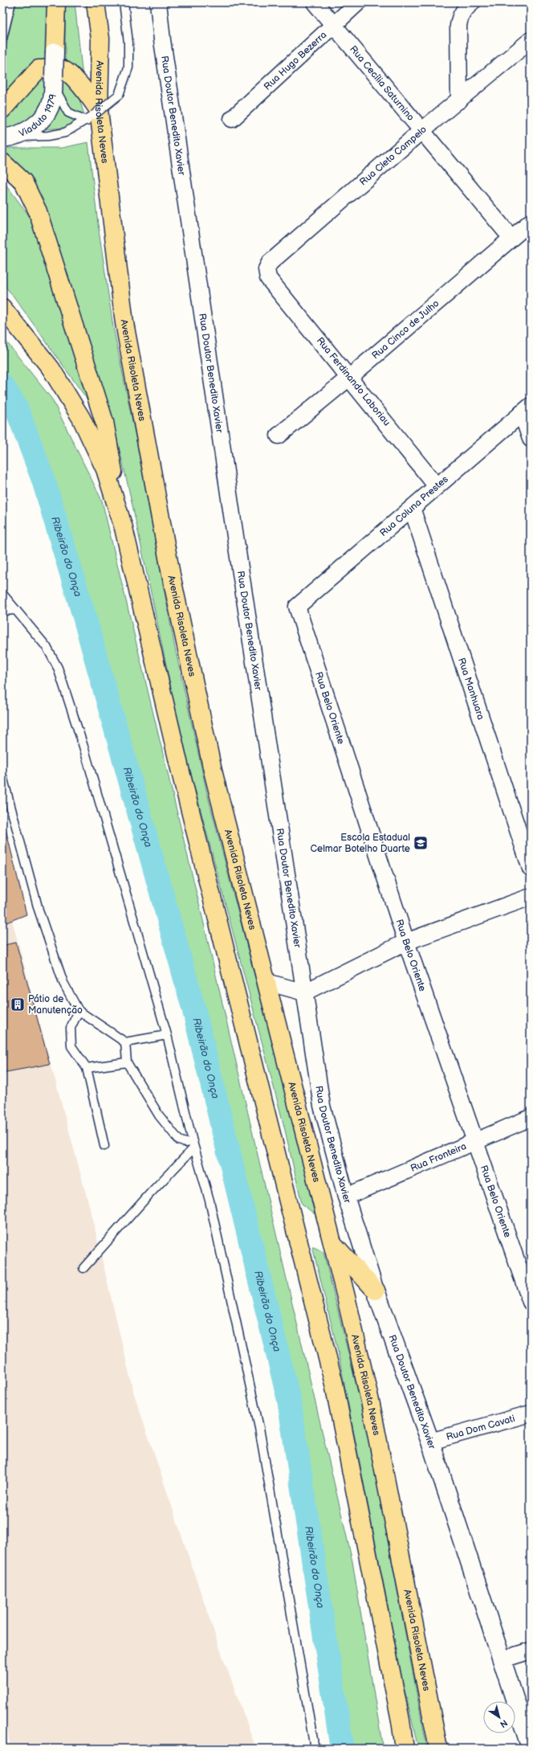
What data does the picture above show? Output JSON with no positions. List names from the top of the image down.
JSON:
{
  "streets": {
    "highway": ["Avenida Risoleta Neves"],
    "street": [
      "Rua Hugo Bezerra",
      "Rua Cecília Saturnino",
      "Viaduto 1979",
      "Rua Doutor Benedito Xavier",
      "Rua Cleto Campelo",
      "Rua Cinco de Julho",
      "Rua Ferdinando Laboriau",
      "Rua Coluna Prestes",
      "Rua Manhuara",
      "Rua Belo Oriente",
      "Rua Fronteira",
      "Rua Dom Cavati"
    ]
  },
  "crossings": [
    ["Rua Hugo Bezerra", "Rua Cecília Saturnino"],
    ["Rua Cecília Saturnino", "Rua Cleto Campelo"],
    ["Rua Cecília Saturnino", "Rua Cinco de Julho"],
    ["Rua Doutor Benedito Xavier", "Rua Fronteira"],
    ["Rua Doutor Benedito Xavier", "Rua Dom Cavati"],
    ["Rua Cleto Campelo", "Rua Ferdinando Laboriau"],
    ["Rua Cinco de Julho", "Rua Ferdinando Laboriau"],
    ["Rua Ferdinando Laboriau", "Rua Coluna Prestes"],
    ["Rua Coluna Prestes", "Rua Manhuara"],
    ["Rua Coluna Prestes", "Rua Belo Oriente"],
    ["Rua Belo Oriente", "Rua Fronteira"]
  ],
  "water": ["Ribeirão do Onça"],
  "places": {
    "school or university": ["Escola Estadual Celmar Botelho Duarte"],
    "building": ["Pátio de Manutenção"]
  },
  "north": "bottom right"
}
